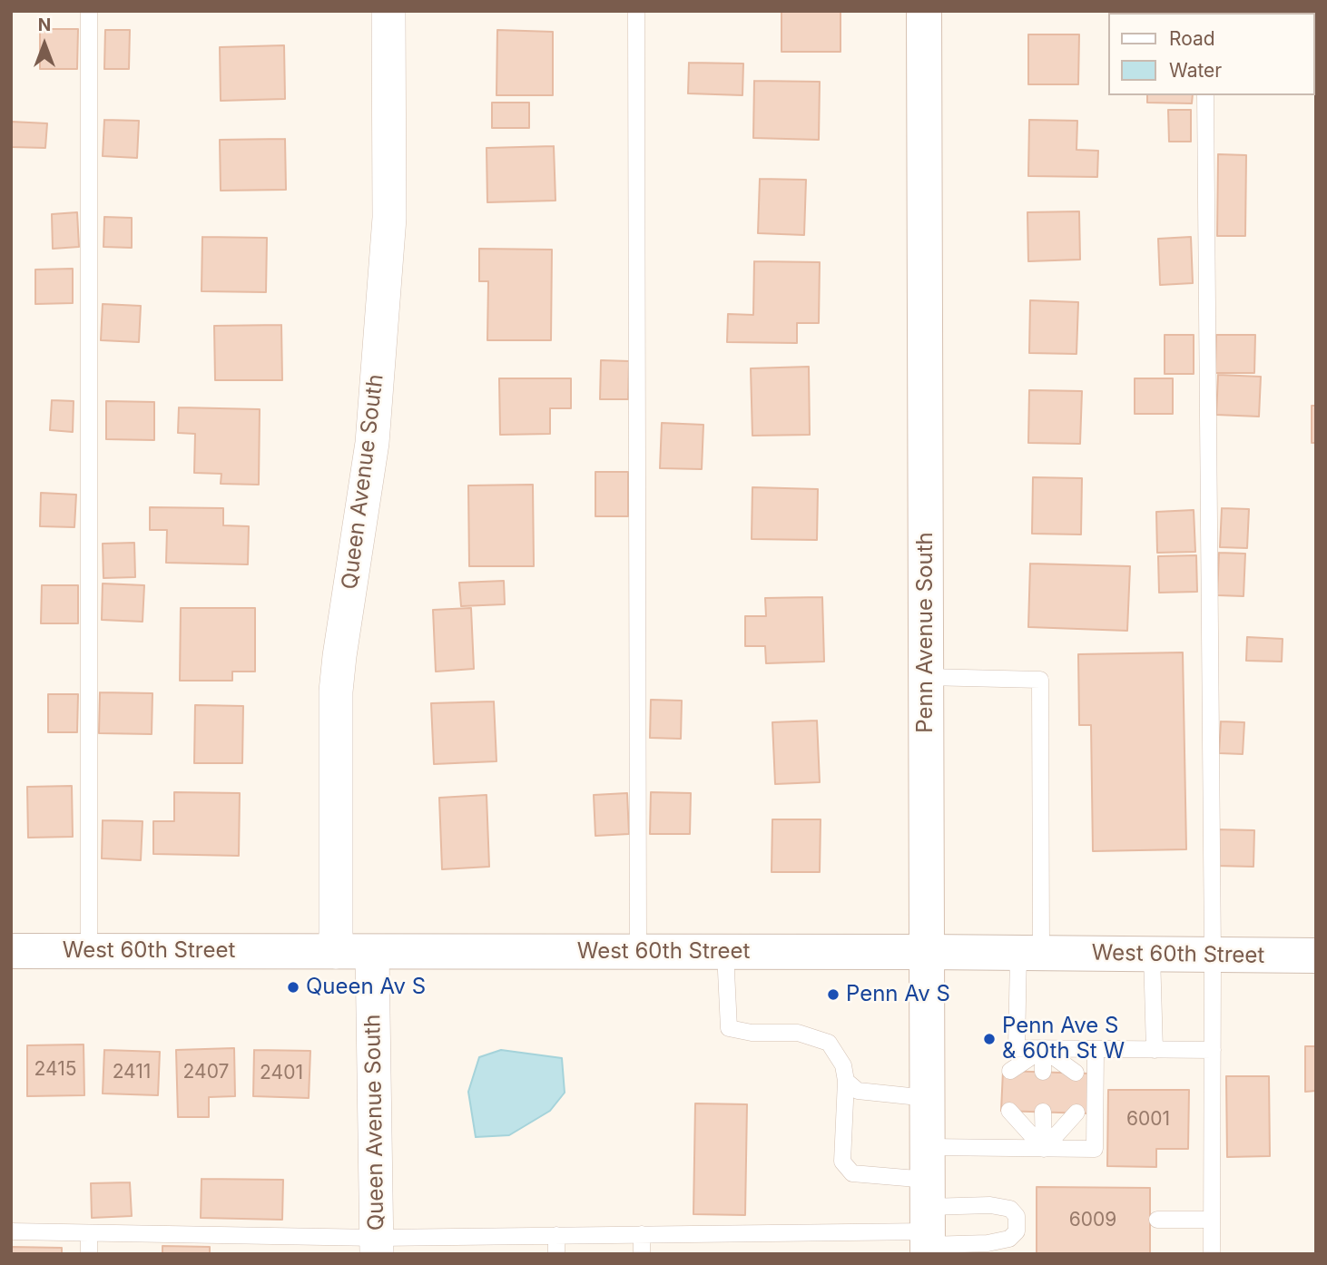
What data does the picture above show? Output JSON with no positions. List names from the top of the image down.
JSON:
{
  "streets": {
    "street": ["Queen Avenue South", "Penn Avenue South", "West 60th Street"]
  },
  "crossings": [
    ["Queen Avenue South", "West 60th Street"],
    ["Penn Avenue South", "West 60th Street"]
  ],
  "places": ["Queen Av S", "Penn Av S", "Penn Ave S & 60th St W"],
  "house_numbers": [
    "2415",
    "2411",
    "2407",
    "2401",
    "6001",
    "6009"
  ],
  "legend": ["Road", "Water"],
  "north": "top"
}
